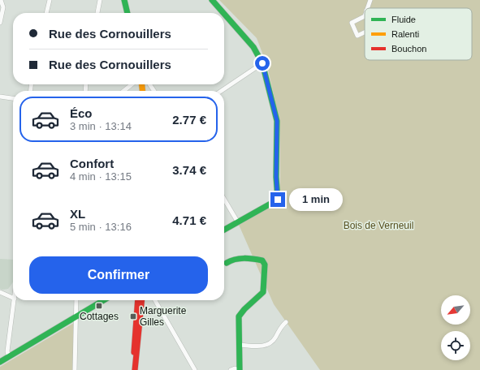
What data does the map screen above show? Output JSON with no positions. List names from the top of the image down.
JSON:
{
  "parks": ["Bois de Verneuil"],
  "places": {
    "transit": ["Cottages", "Marguerite Gilles"]
  },
  "legend": ["Fluide", "Ralenti", "Bouchon"],
  "north": "bottom left",
  "page": {
    "banner": ["Rue des Cornouillers", "Rue des Cornouillers"],
    "list": [
      {
        "name": "Éco",
        "note": "3 min · 13:14",
        "value": "2.77 €"
      },
      {
        "name": "Confort",
        "note": "4 min · 13:15",
        "value": "3.74 €"
      },
      {
        "name": "XL",
        "note": "5 min · 13:16",
        "value": "4.71 €"
      }
    ],
    "bubble": "1 min",
    "buttons": "Confirmer"
  }
}
